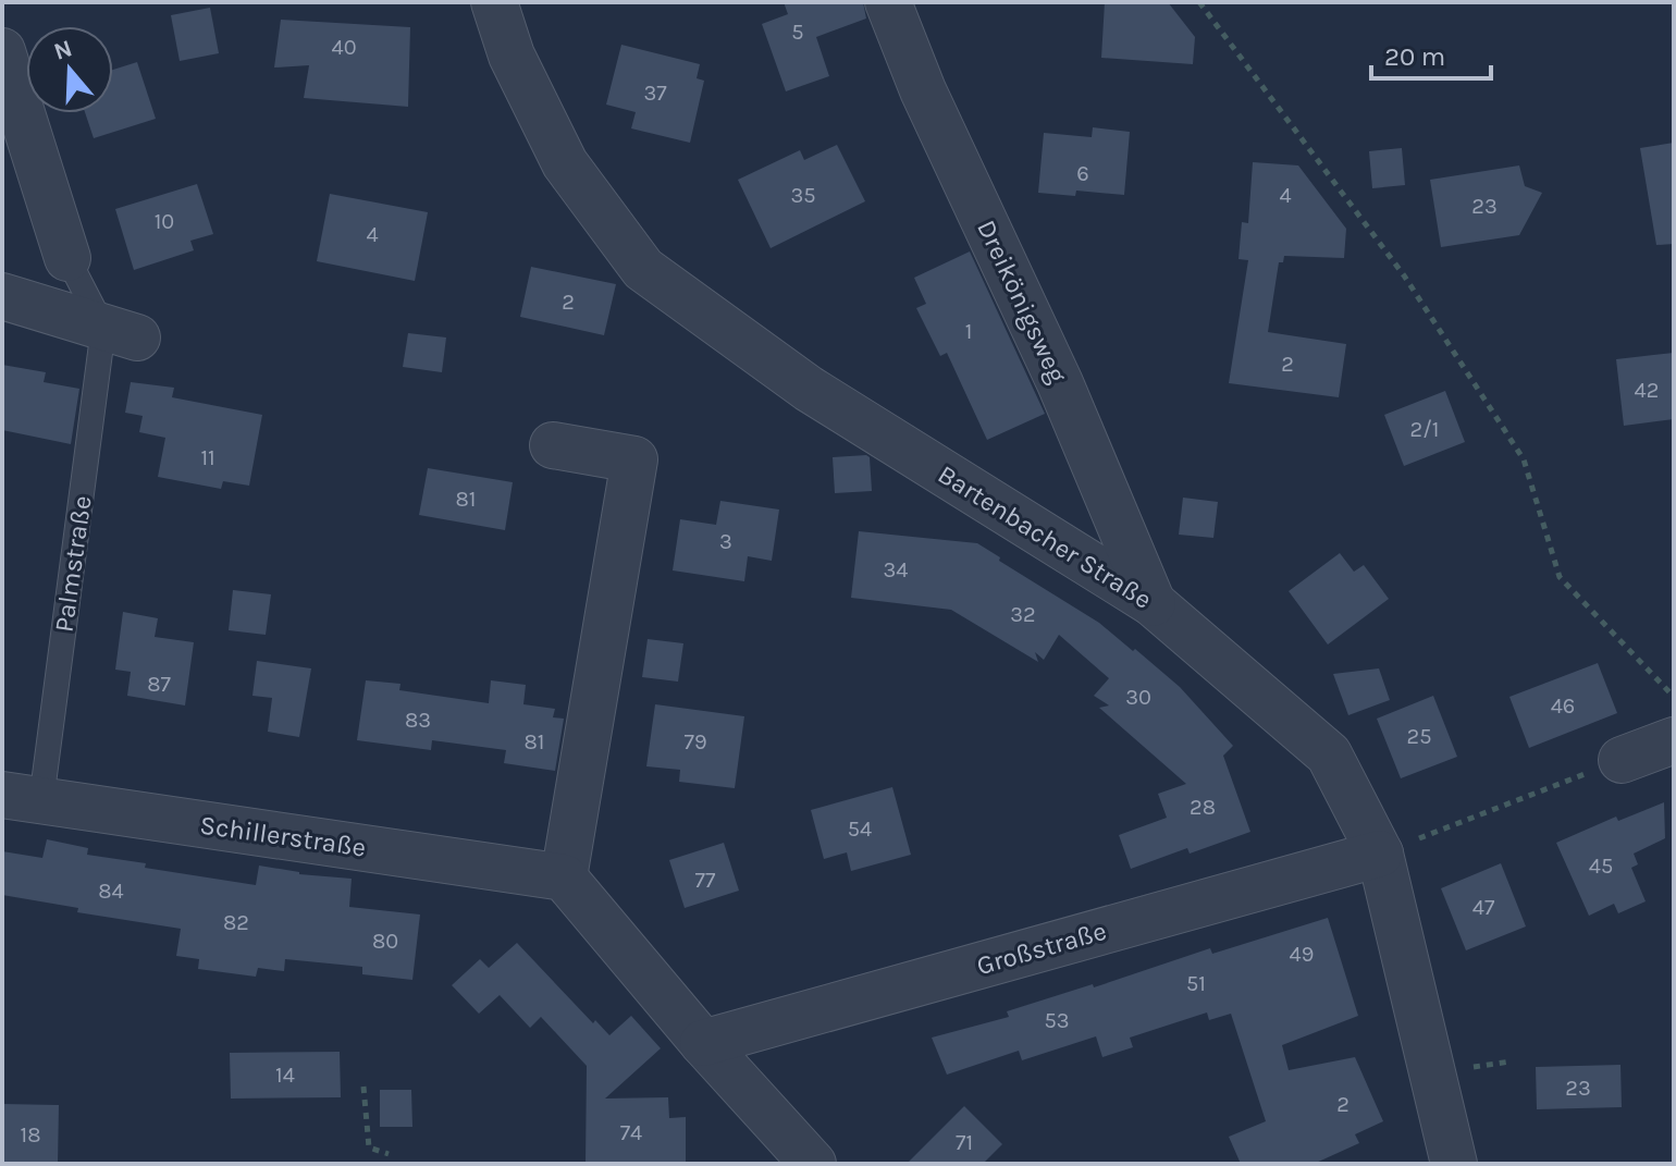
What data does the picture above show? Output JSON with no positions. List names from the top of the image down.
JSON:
{
  "streets": {
    "street": [
      "Dreikönigsweg",
      "Bartenbacher Straße",
      "Schillerstraße",
      "Großstraße"
    ],
    "lane": ["Palmstraße"]
  },
  "crossings": [
    ["Dreikönigsweg", "Bartenbacher Straße"],
    ["Bartenbacher Straße", "Großstraße"],
    ["Palmstraße", "Schillerstraße"]
  ],
  "house_numbers": [
    "5",
    "40",
    "37",
    "6",
    "35",
    "4",
    "23",
    "10",
    "4",
    "2",
    "1",
    "2",
    "42",
    "2/1",
    "11",
    "81",
    "3",
    "34",
    "32",
    "87",
    "30",
    "46",
    "83",
    "25",
    "81",
    "79",
    "28",
    "54",
    "45",
    "77",
    "84",
    "47",
    "82",
    "80",
    "49",
    "51",
    "53",
    "14",
    "23",
    "2",
    "74",
    "18",
    "71"
  ],
  "scale_bar": "20 m",
  "north": "top"
}
